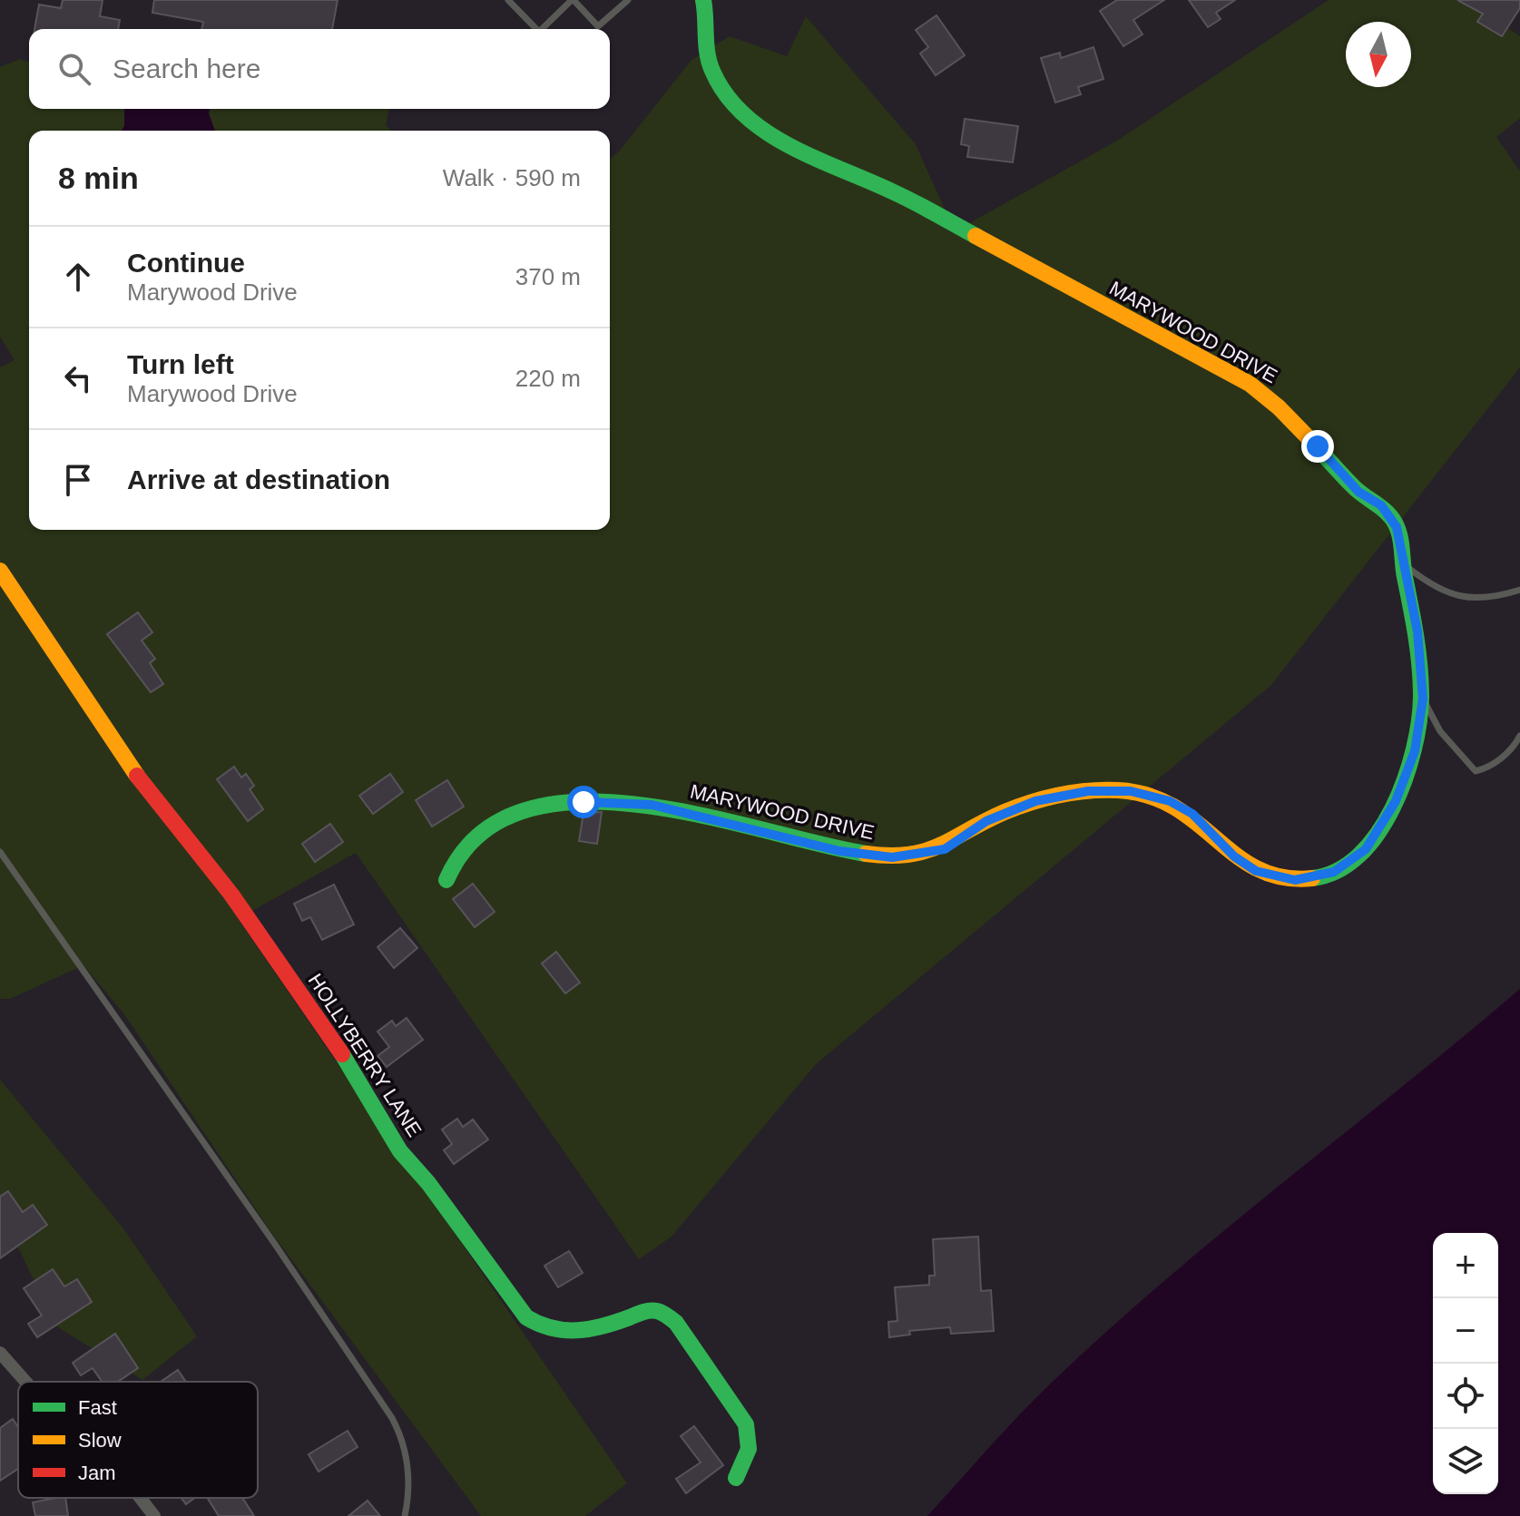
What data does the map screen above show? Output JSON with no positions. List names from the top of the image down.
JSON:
{
  "streets": {
    "street": ["MARYWOOD DRIVE", "HOLLYBERRY LANE"]
  },
  "legend": ["Fast", "Slow", "Jam"],
  "north": "bottom",
  "page": {
    "search": "Search here",
    "heading": ["8 min", "Walk · 590 m"],
    "list": [
      ["Continue", "Marywood Drive", "370 m"],
      ["Turn left", "Marywood Drive", "220 m"],
      "Arrive at destination"
    ],
    "map_buttons": ["+", "−"]
  }
}
